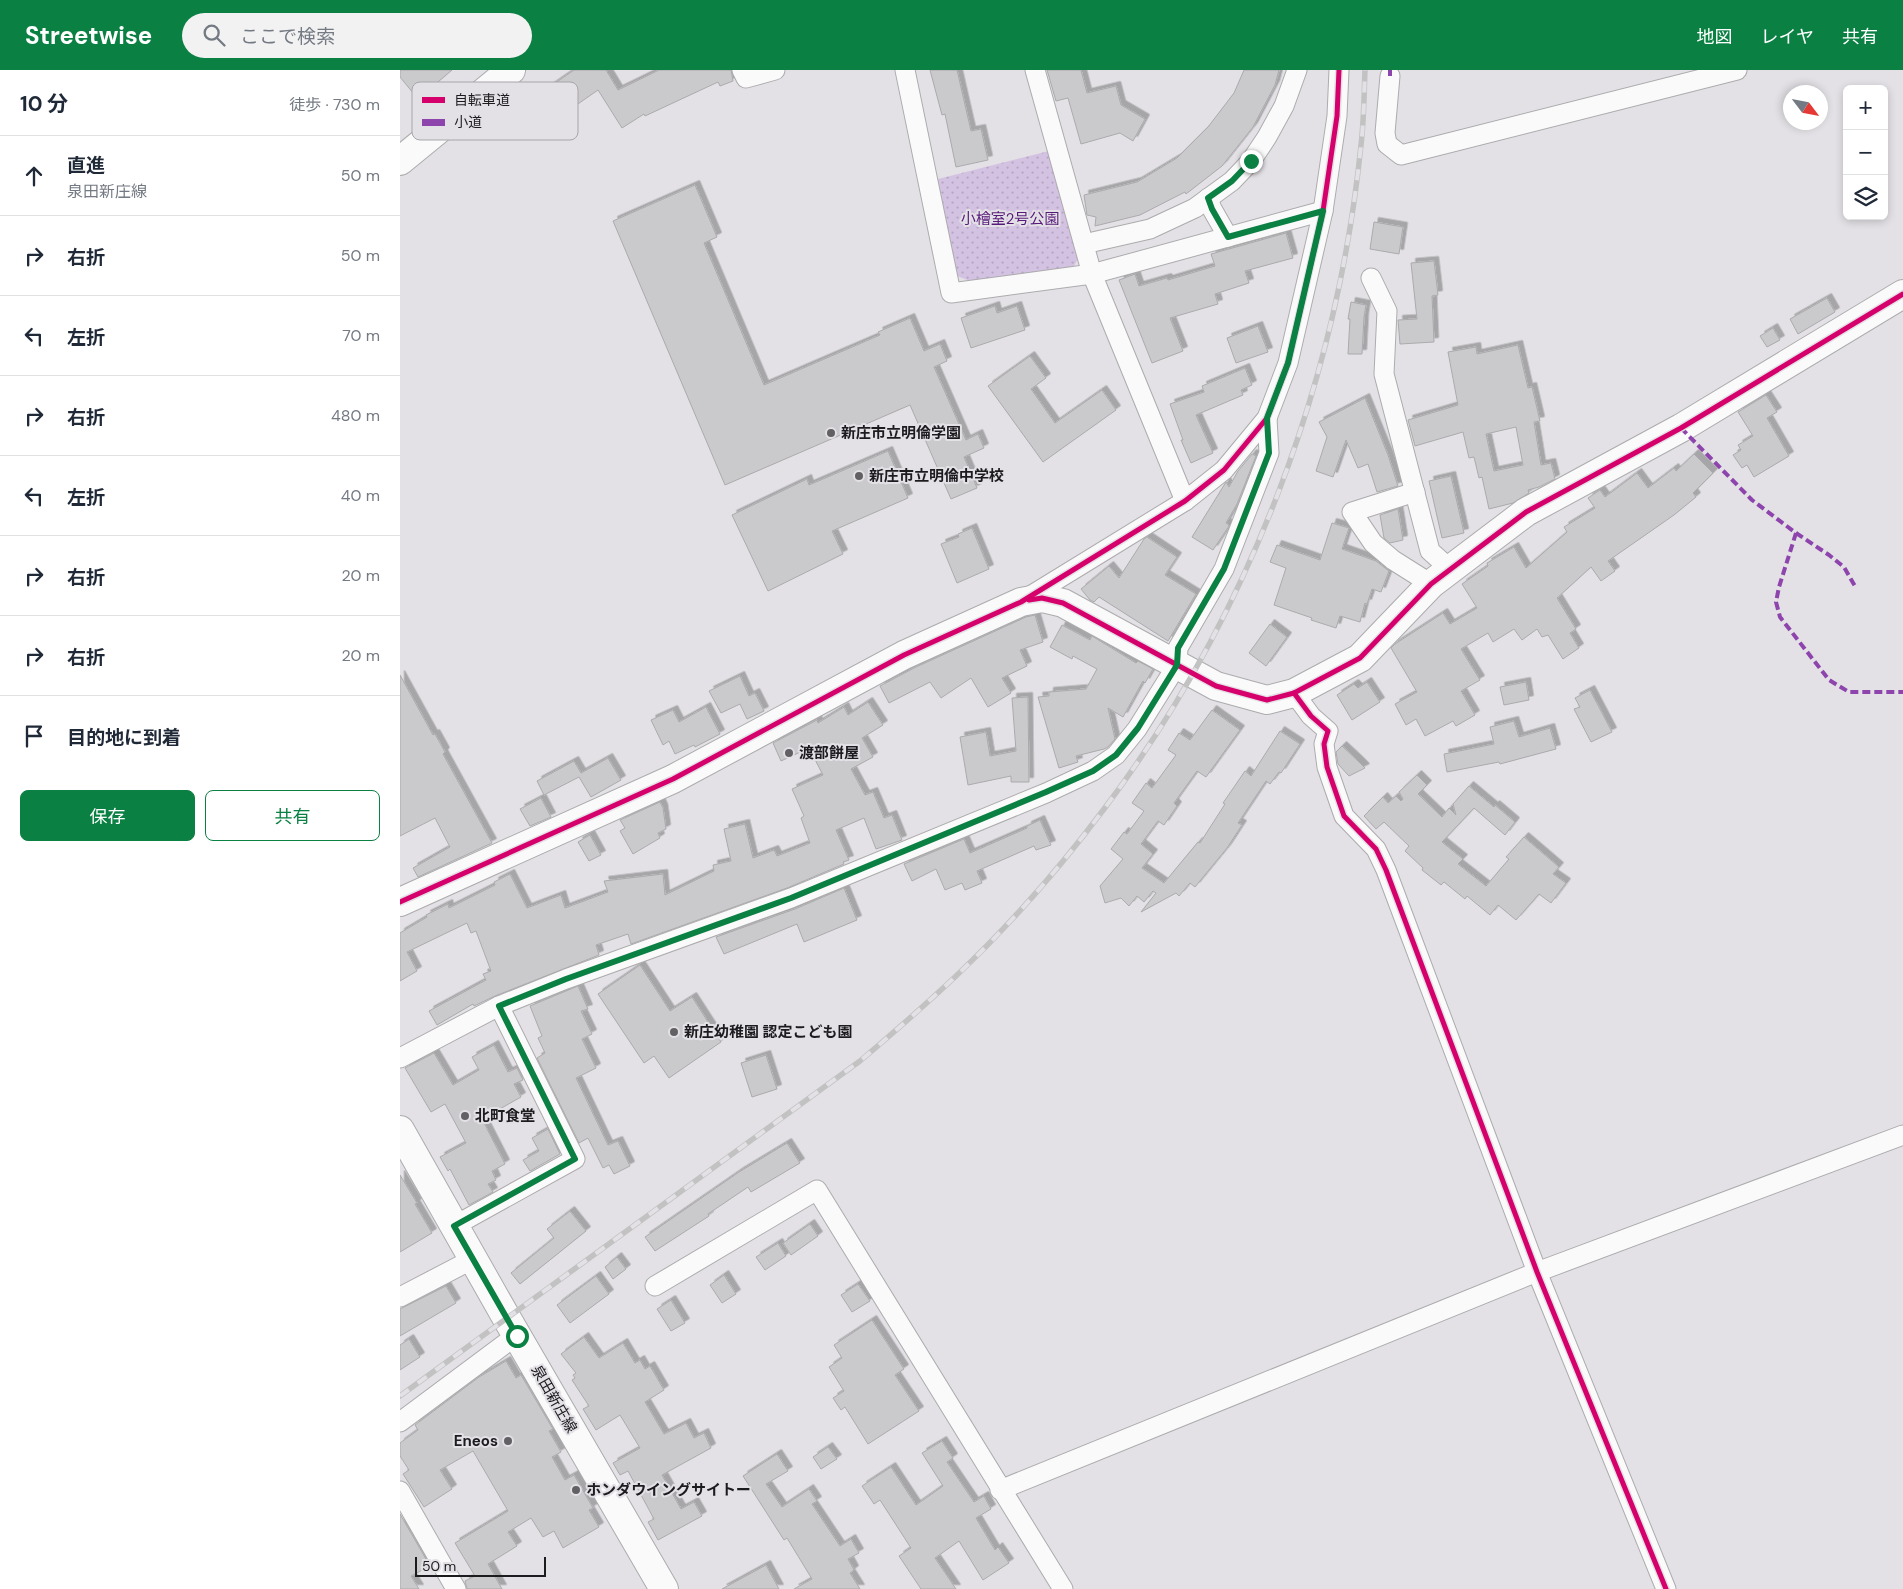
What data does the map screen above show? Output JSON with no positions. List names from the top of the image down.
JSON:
{
  "streets": {
    "street": ["泉田新庄線"]
  },
  "parks": ["小檜室2号公園"],
  "places": [
    "新庄市立明倫学園",
    "新庄市立明倫中学校",
    "渡部餅屋",
    "新庄幼稚園 認定こども園",
    "北町食堂",
    "Eneos",
    "ホンダウイングサイトー"
  ],
  "legend": ["自転車道", "小道"],
  "scale_bar": "50 m",
  "north": "bottom right",
  "page": {
    "header": "Streetwise",
    "search": "ここで検索",
    "nav": ["地図", "レイヤ", "共有"],
    "heading": ["10 分", "徒歩 · 730 m"],
    "map_buttons": ["+", "−"],
    "list": [
      ["直進", "泉田新庄線", "50 m"],
      ["右折", "50 m"],
      ["左折", "70 m"],
      ["右折", "480 m"],
      ["左折", "40 m"],
      ["右折", "20 m"],
      ["右折", "20 m"],
      "目的地に到着"
    ],
    "buttons": ["保存", "共有"],
    "scale": "50 m"
  }
}
